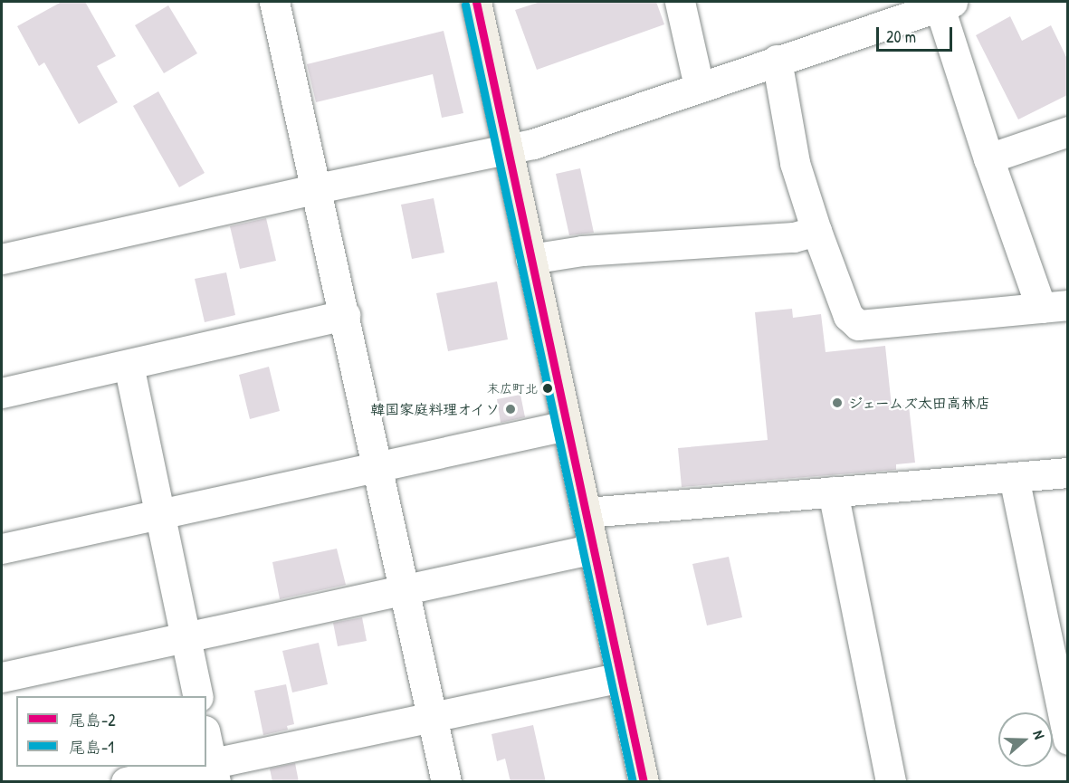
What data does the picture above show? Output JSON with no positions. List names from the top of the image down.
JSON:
{
  "places": ["末広町北", "ジェームズ太田高林店", "韓国家庭料理オイソ"],
  "lines": ["transit line 尾島-2", "transit line 尾島-1"],
  "legend": ["尾島-2", "尾島-1"],
  "scale_bar": "20 m",
  "north": "right"
}
